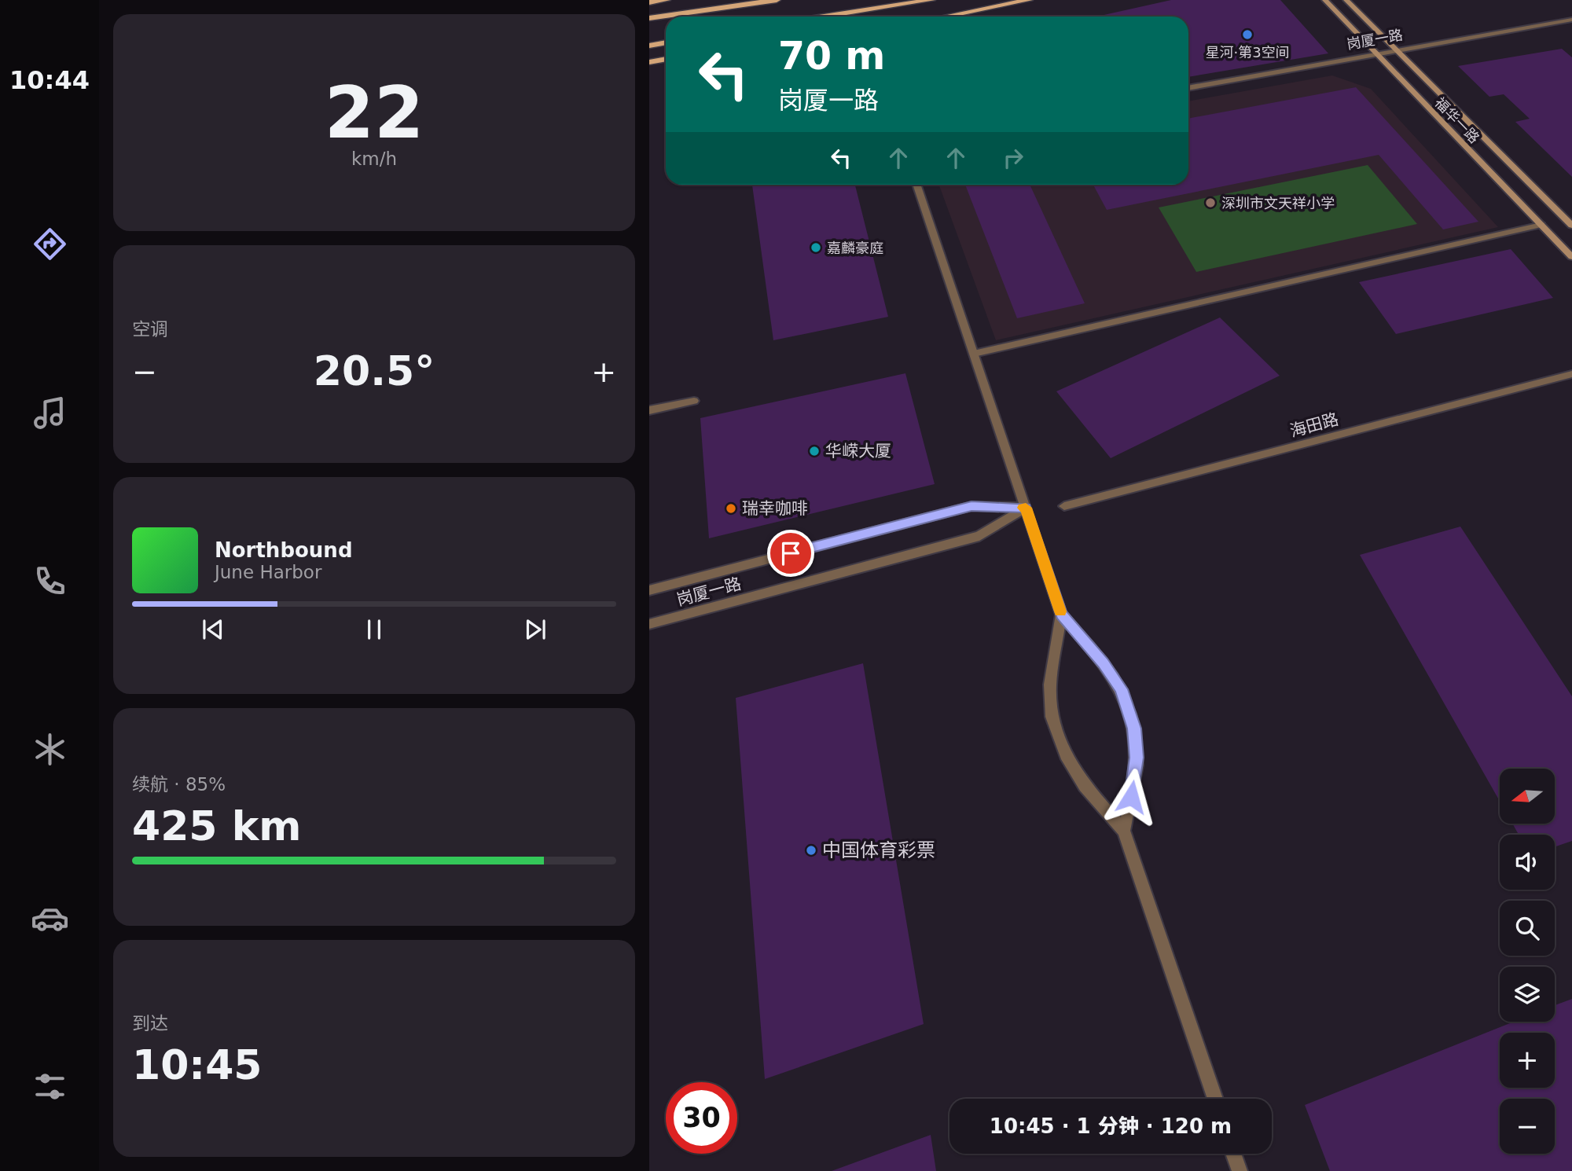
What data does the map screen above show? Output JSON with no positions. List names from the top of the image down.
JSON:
{
  "streets": {
    "street": ["岗厦一路", "福华一路", "海田路"]
  },
  "crossings": [
    ["岗厦一路", "福华一路"]
  ],
  "places": [
    "星河·第3空间",
    "深圳市文天祥小学",
    "嘉麟豪庭",
    "华嵘大厦",
    "瑞幸咖啡",
    "中国体育彩票"
  ],
  "north": "left",
  "page": {
    "tabs": "10:44",
    "tile": [
      ["22", "km/h"],
      "空调",
      ["续航 · 85%", "425 km"],
      ["到达", "10:45"]
    ],
    "turn": ["70 m", "岗厦一路"],
    "heat": ["−", "20.5°", "+"],
    "song": ["Northbound", "June Harbor"],
    "map_buttons": ["+", "−"],
    "limit": "30",
    "trip": "10:45 · 1 分钟 · 120 m"
  }
}
